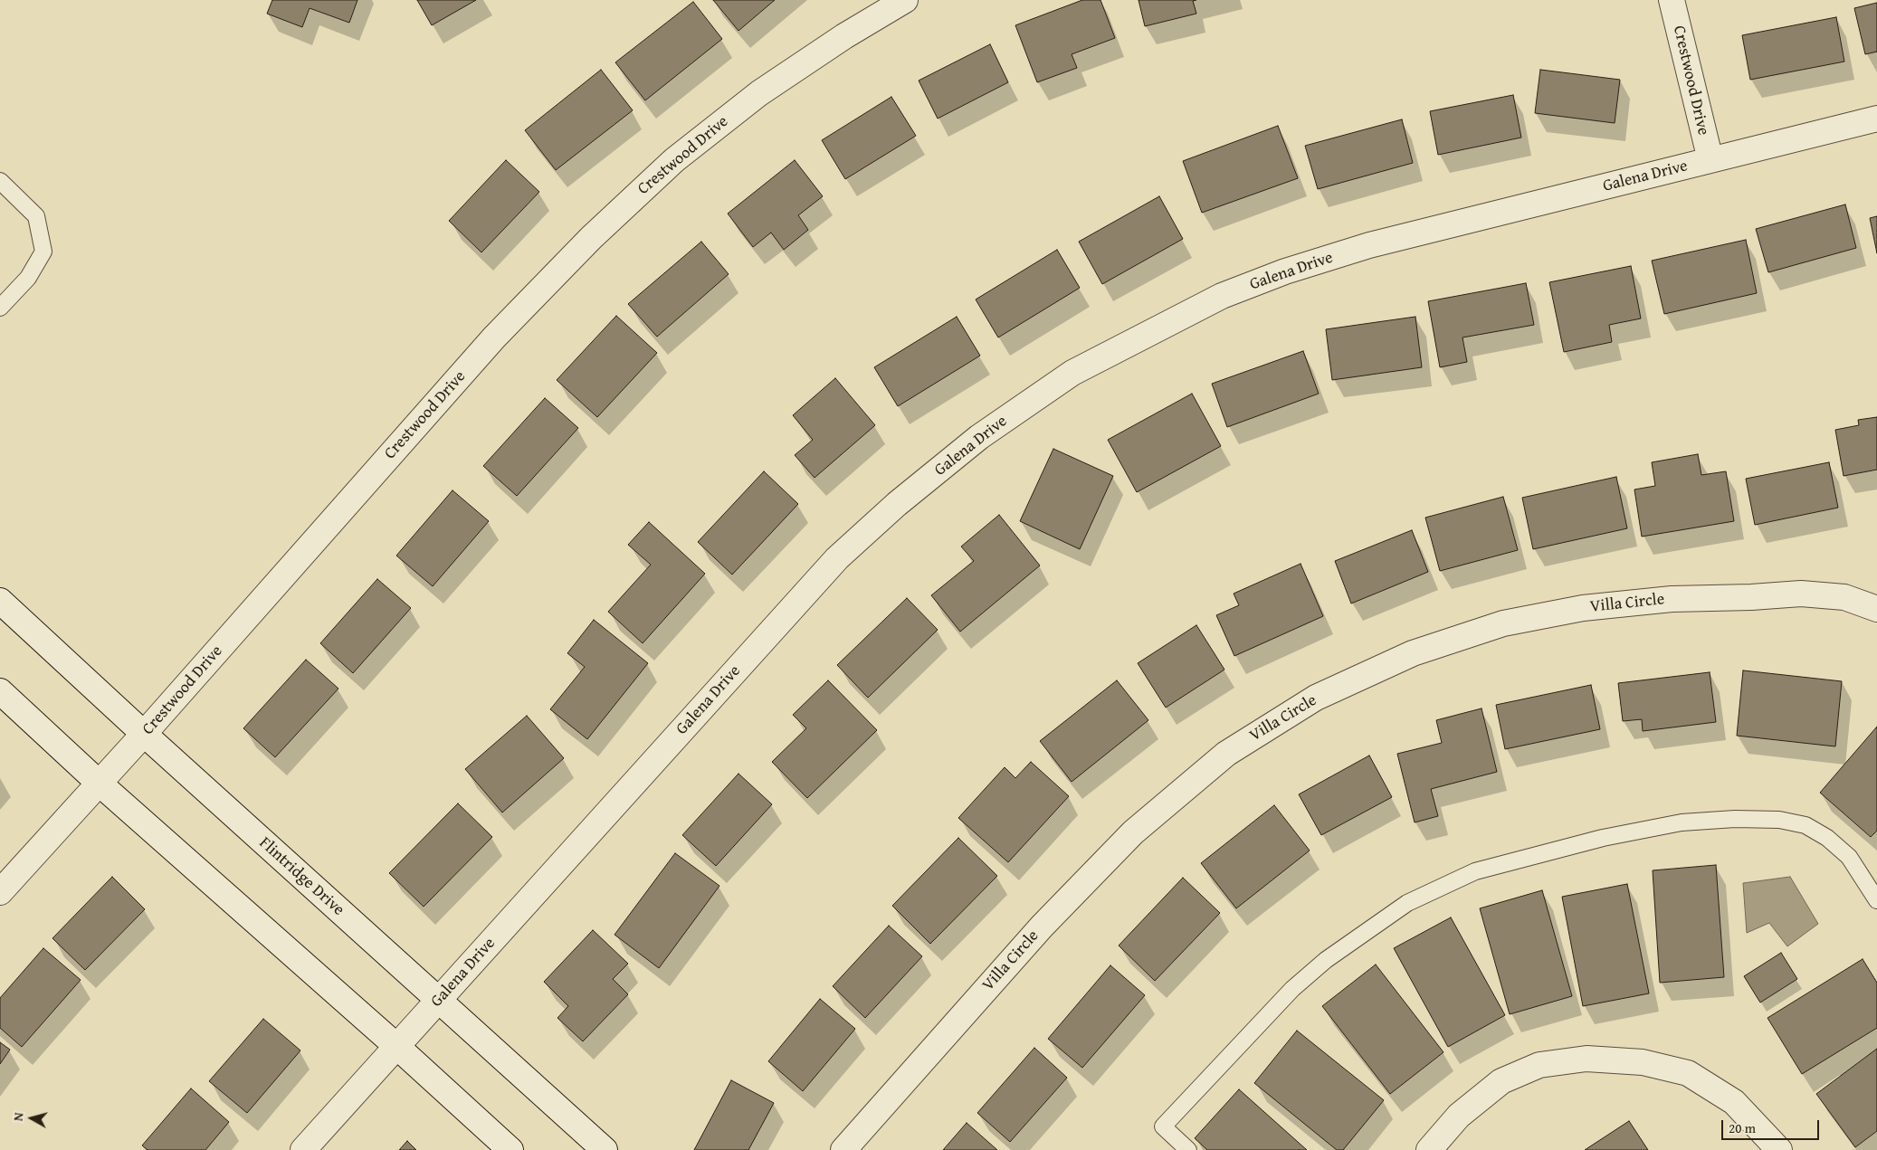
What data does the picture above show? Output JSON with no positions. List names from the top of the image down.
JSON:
{
  "streets": {
    "street": [
      "Crestwood Drive",
      "Galena Drive",
      "Villa Circle",
      "Flintridge Drive"
    ]
  },
  "crossings": [
    ["Crestwood Drive", "Galena Drive"],
    ["Crestwood Drive", "Flintridge Drive"],
    ["Galena Drive", "Flintridge Drive"]
  ],
  "scale_bar": "20 m",
  "north": "left"
}
